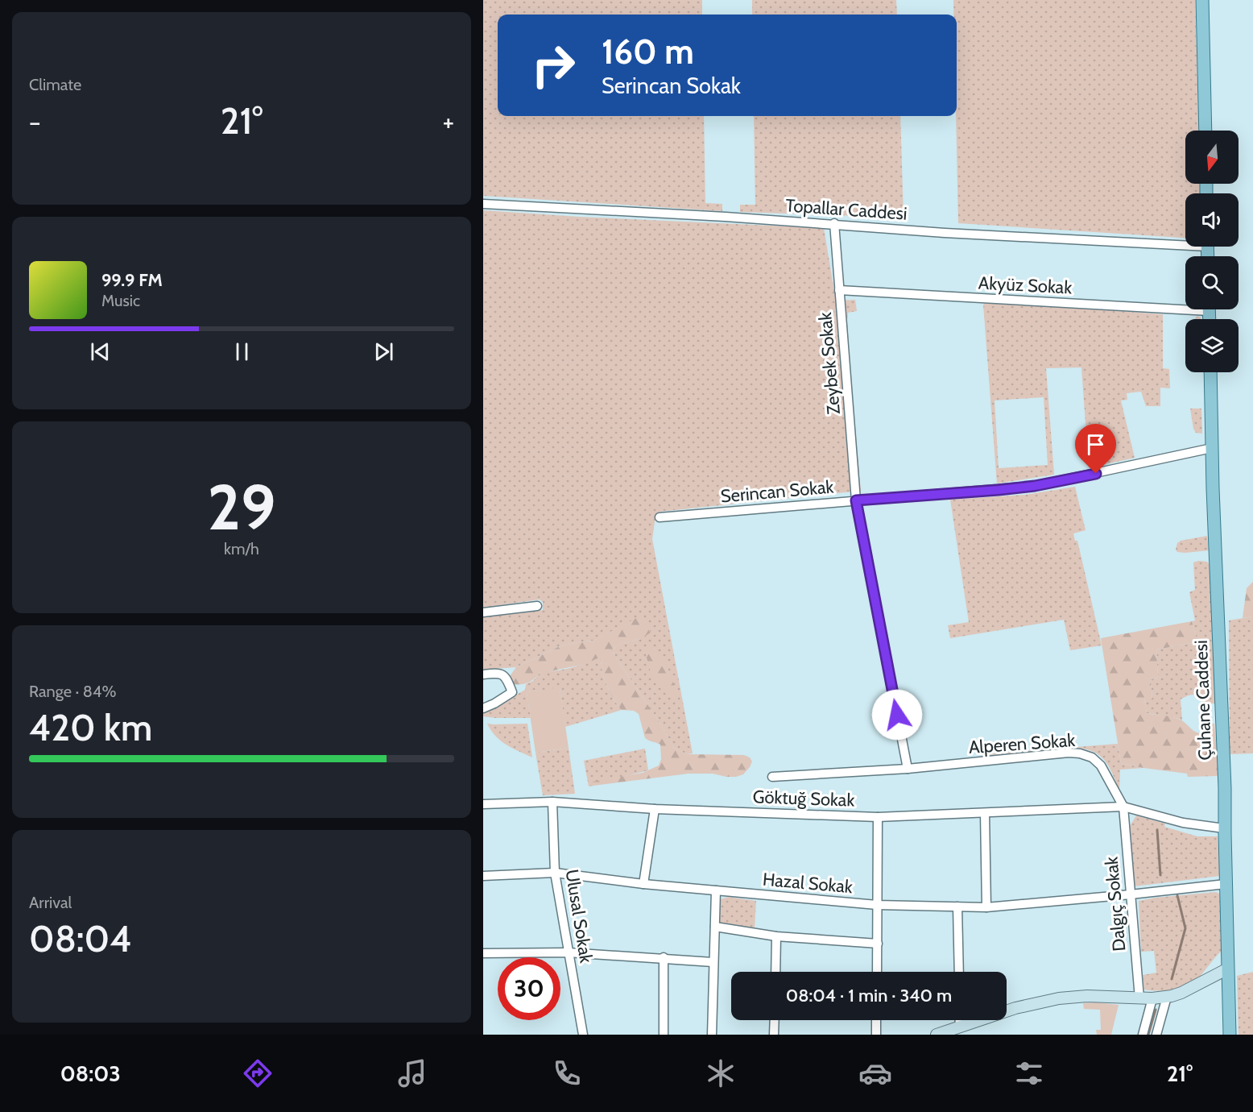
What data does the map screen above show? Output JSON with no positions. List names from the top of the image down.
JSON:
{
  "streets": {
    "main road": ["Çuhane Caddesi"],
    "street": [
      "Topallar Caddesi",
      "Akyüz Sokak",
      "Zeybek Sokak",
      "Serincan Sokak",
      "Alperen Sokak",
      "Göktuğ Sokak",
      "Hazal Sokak",
      "Dalgıç Sokak",
      "Ulusal Sokak"
    ]
  },
  "crossings": [
    ["Topallar Caddesi", "Zeybek Sokak"],
    ["Akyüz Sokak", "Zeybek Sokak"],
    ["Zeybek Sokak", "Serincan Sokak"],
    ["Zeybek Sokak", "Alperen Sokak"],
    ["Serincan Sokak", "Çuhane Caddesi"],
    ["Çuhane Caddesi", "Hazal Sokak"],
    ["Alperen Sokak", "Göktuğ Sokak"],
    ["Alperen Sokak", "Dalgıç Sokak"],
    ["Göktuğ Sokak", "Dalgıç Sokak"],
    ["Göktuğ Sokak", "Ulusal Sokak"],
    ["Hazal Sokak", "Dalgıç Sokak"],
    ["Hazal Sokak", "Ulusal Sokak"]
  ],
  "north": "bottom",
  "page": {
    "tile": [
      "Climate",
      ["29", "km/h"],
      ["Range · 84%", "420 km"],
      ["Arrival", "08:04"]
    ],
    "turn": ["160 m", "Serincan Sokak"],
    "heat": ["−", "21°", "+"],
    "song": ["99.9 FM", "Music"],
    "limit": "30",
    "trip": "08:04 · 1 min · 340 m",
    "tabs": ["08:03", "21°"]
  }
}
